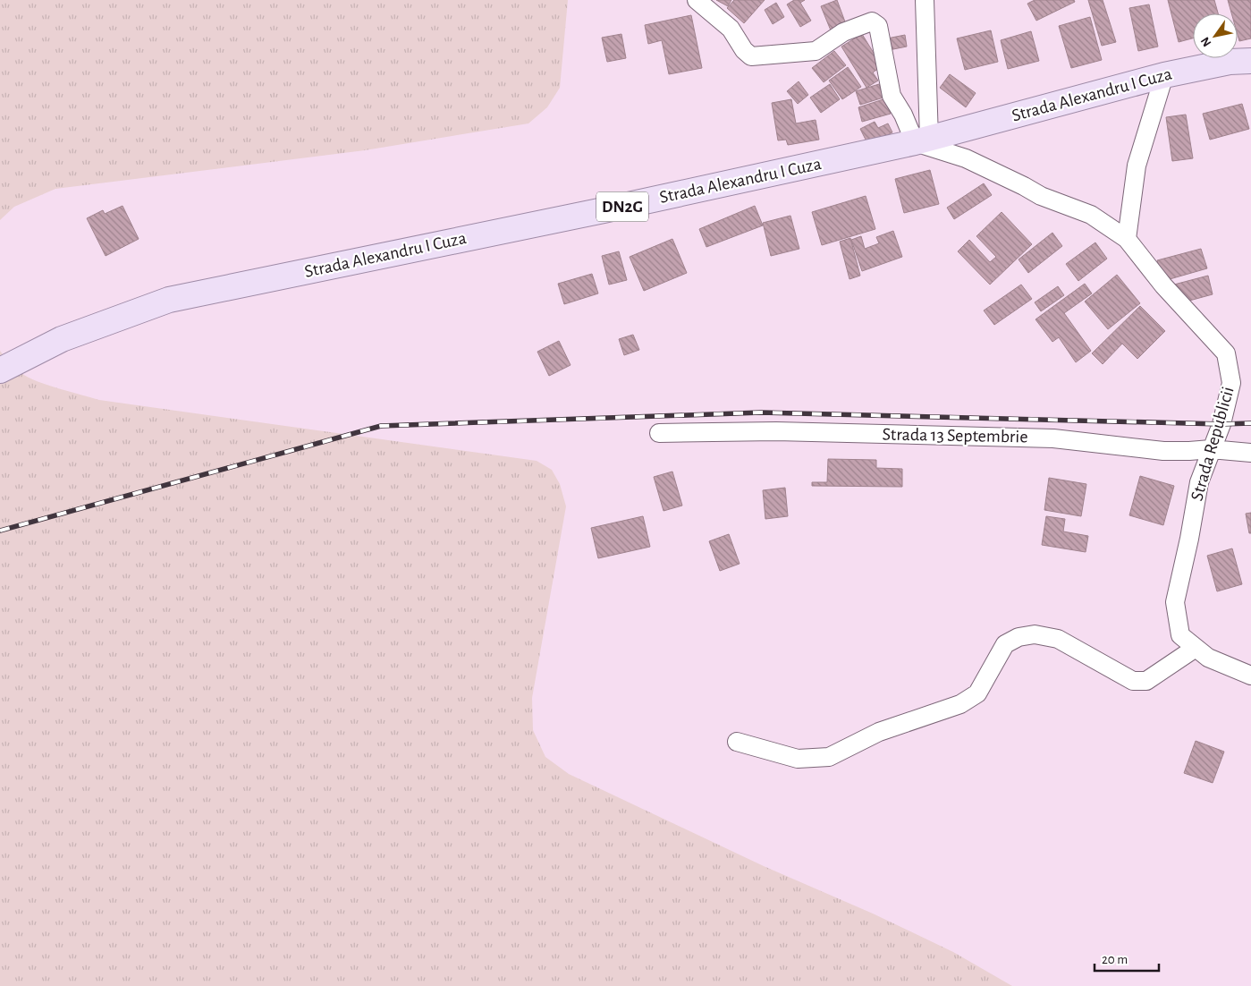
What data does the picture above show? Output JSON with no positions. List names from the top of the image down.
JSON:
{
  "streets": {
    "main road": ["Strada Alexandru I Cuza", "DN2G"],
    "street": ["Strada 13 Septembrie", "Strada Republicii"]
  },
  "crossings": [
    ["Strada Alexandru I Cuza", "Strada Republicii"],
    ["Strada 13 Septembrie", "Strada Republicii"]
  ],
  "scale_bar": "20 m",
  "north": "bottom left"
}
